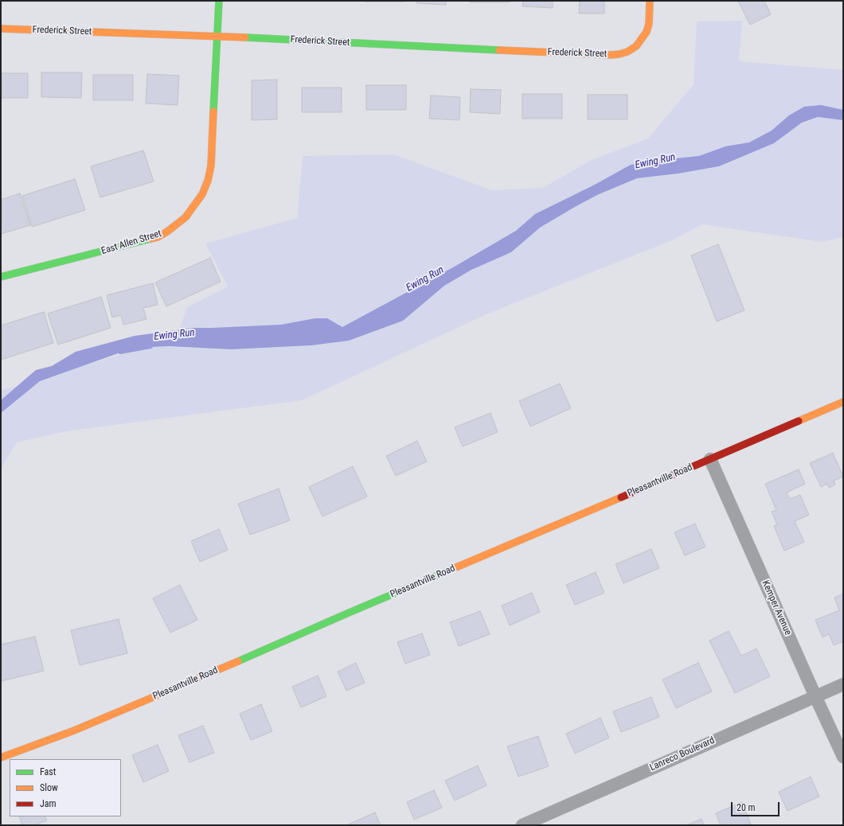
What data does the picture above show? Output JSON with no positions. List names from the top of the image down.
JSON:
{
  "streets": {
    "street": [
      "Frederick Street",
      "East Allen Street",
      "Pleasantville Road",
      "Kemper Avenue",
      "Lanreco Boulevard"
    ]
  },
  "crossings": [
    ["Frederick Street", "East Allen Street"],
    ["Pleasantville Road", "Kemper Avenue"],
    ["Kemper Avenue", "Lanreco Boulevard"]
  ],
  "water": ["Ewing Run"],
  "legend": ["Fast", "Slow", "Jam"],
  "scale_bar": "20 m"
}
